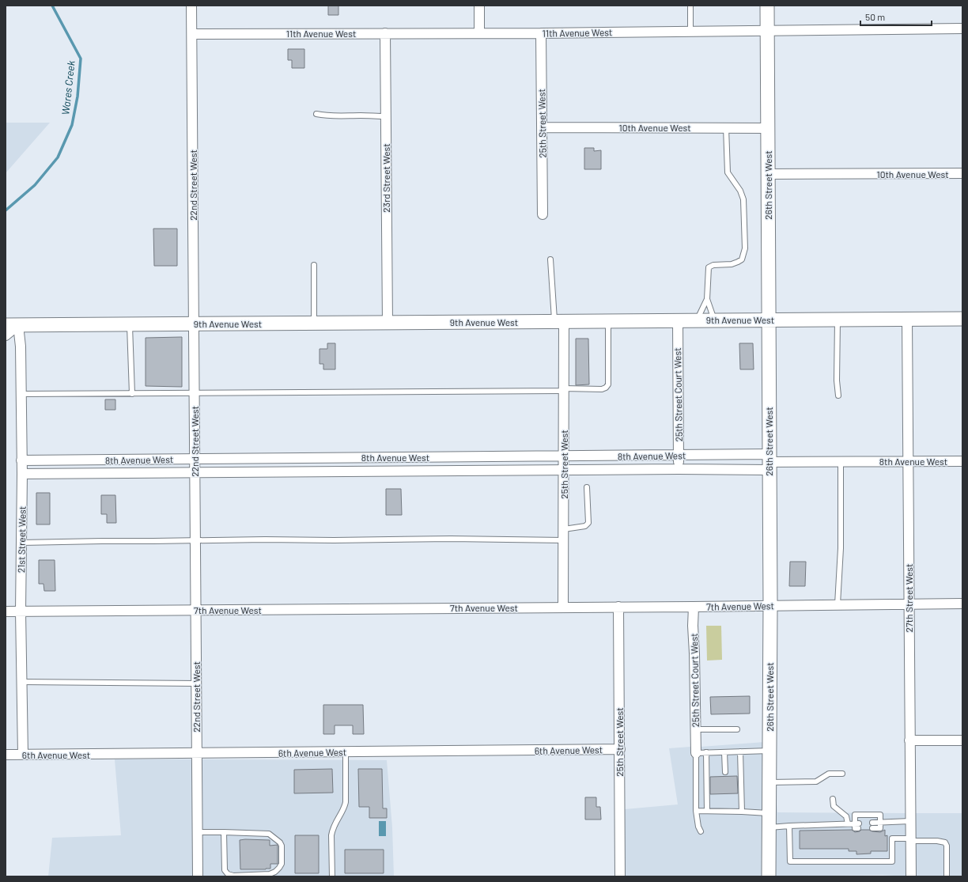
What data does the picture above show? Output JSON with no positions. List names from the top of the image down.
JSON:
{
  "streets": {
    "street": [
      "11th Avenue West",
      "25th Street West",
      "10th Avenue West",
      "23rd Street West",
      "22nd Street West",
      "26th Street West",
      "9th Avenue West",
      "25th Street Court West",
      "8th Avenue West",
      "21st Street West",
      "27th Street West",
      "7th Avenue West",
      "6th Avenue West"
    ]
  },
  "crossings": [
    ["11th Avenue West", "25th Street West"],
    ["11th Avenue West", "23rd Street West"],
    ["11th Avenue West", "22nd Street West"],
    ["11th Avenue West", "26th Street West"],
    ["25th Street West", "10th Avenue West"],
    ["25th Street West", "9th Avenue West"],
    ["25th Street West", "8th Avenue West"],
    ["25th Street West", "7th Avenue West"],
    ["25th Street West", "6th Avenue West"],
    ["10th Avenue West", "26th Street West"],
    ["23rd Street West", "9th Avenue West"],
    ["22nd Street West", "9th Avenue West"],
    ["22nd Street West", "8th Avenue West"],
    ["22nd Street West", "7th Avenue West"],
    ["22nd Street West", "6th Avenue West"],
    ["26th Street West", "9th Avenue West"],
    ["26th Street West", "8th Avenue West"],
    ["26th Street West", "7th Avenue West"],
    ["9th Avenue West", "25th Street Court West"],
    ["9th Avenue West", "21st Street West"],
    ["9th Avenue West", "27th Street West"],
    ["25th Street Court West", "8th Avenue West"],
    ["25th Street Court West", "7th Avenue West"],
    ["8th Avenue West", "21st Street West"],
    ["8th Avenue West", "27th Street West"],
    ["21st Street West", "7th Avenue West"],
    ["21st Street West", "6th Avenue West"],
    ["27th Street West", "7th Avenue West"]
  ],
  "water": ["Wares Creek"],
  "scale_bar": "50 m"
}
